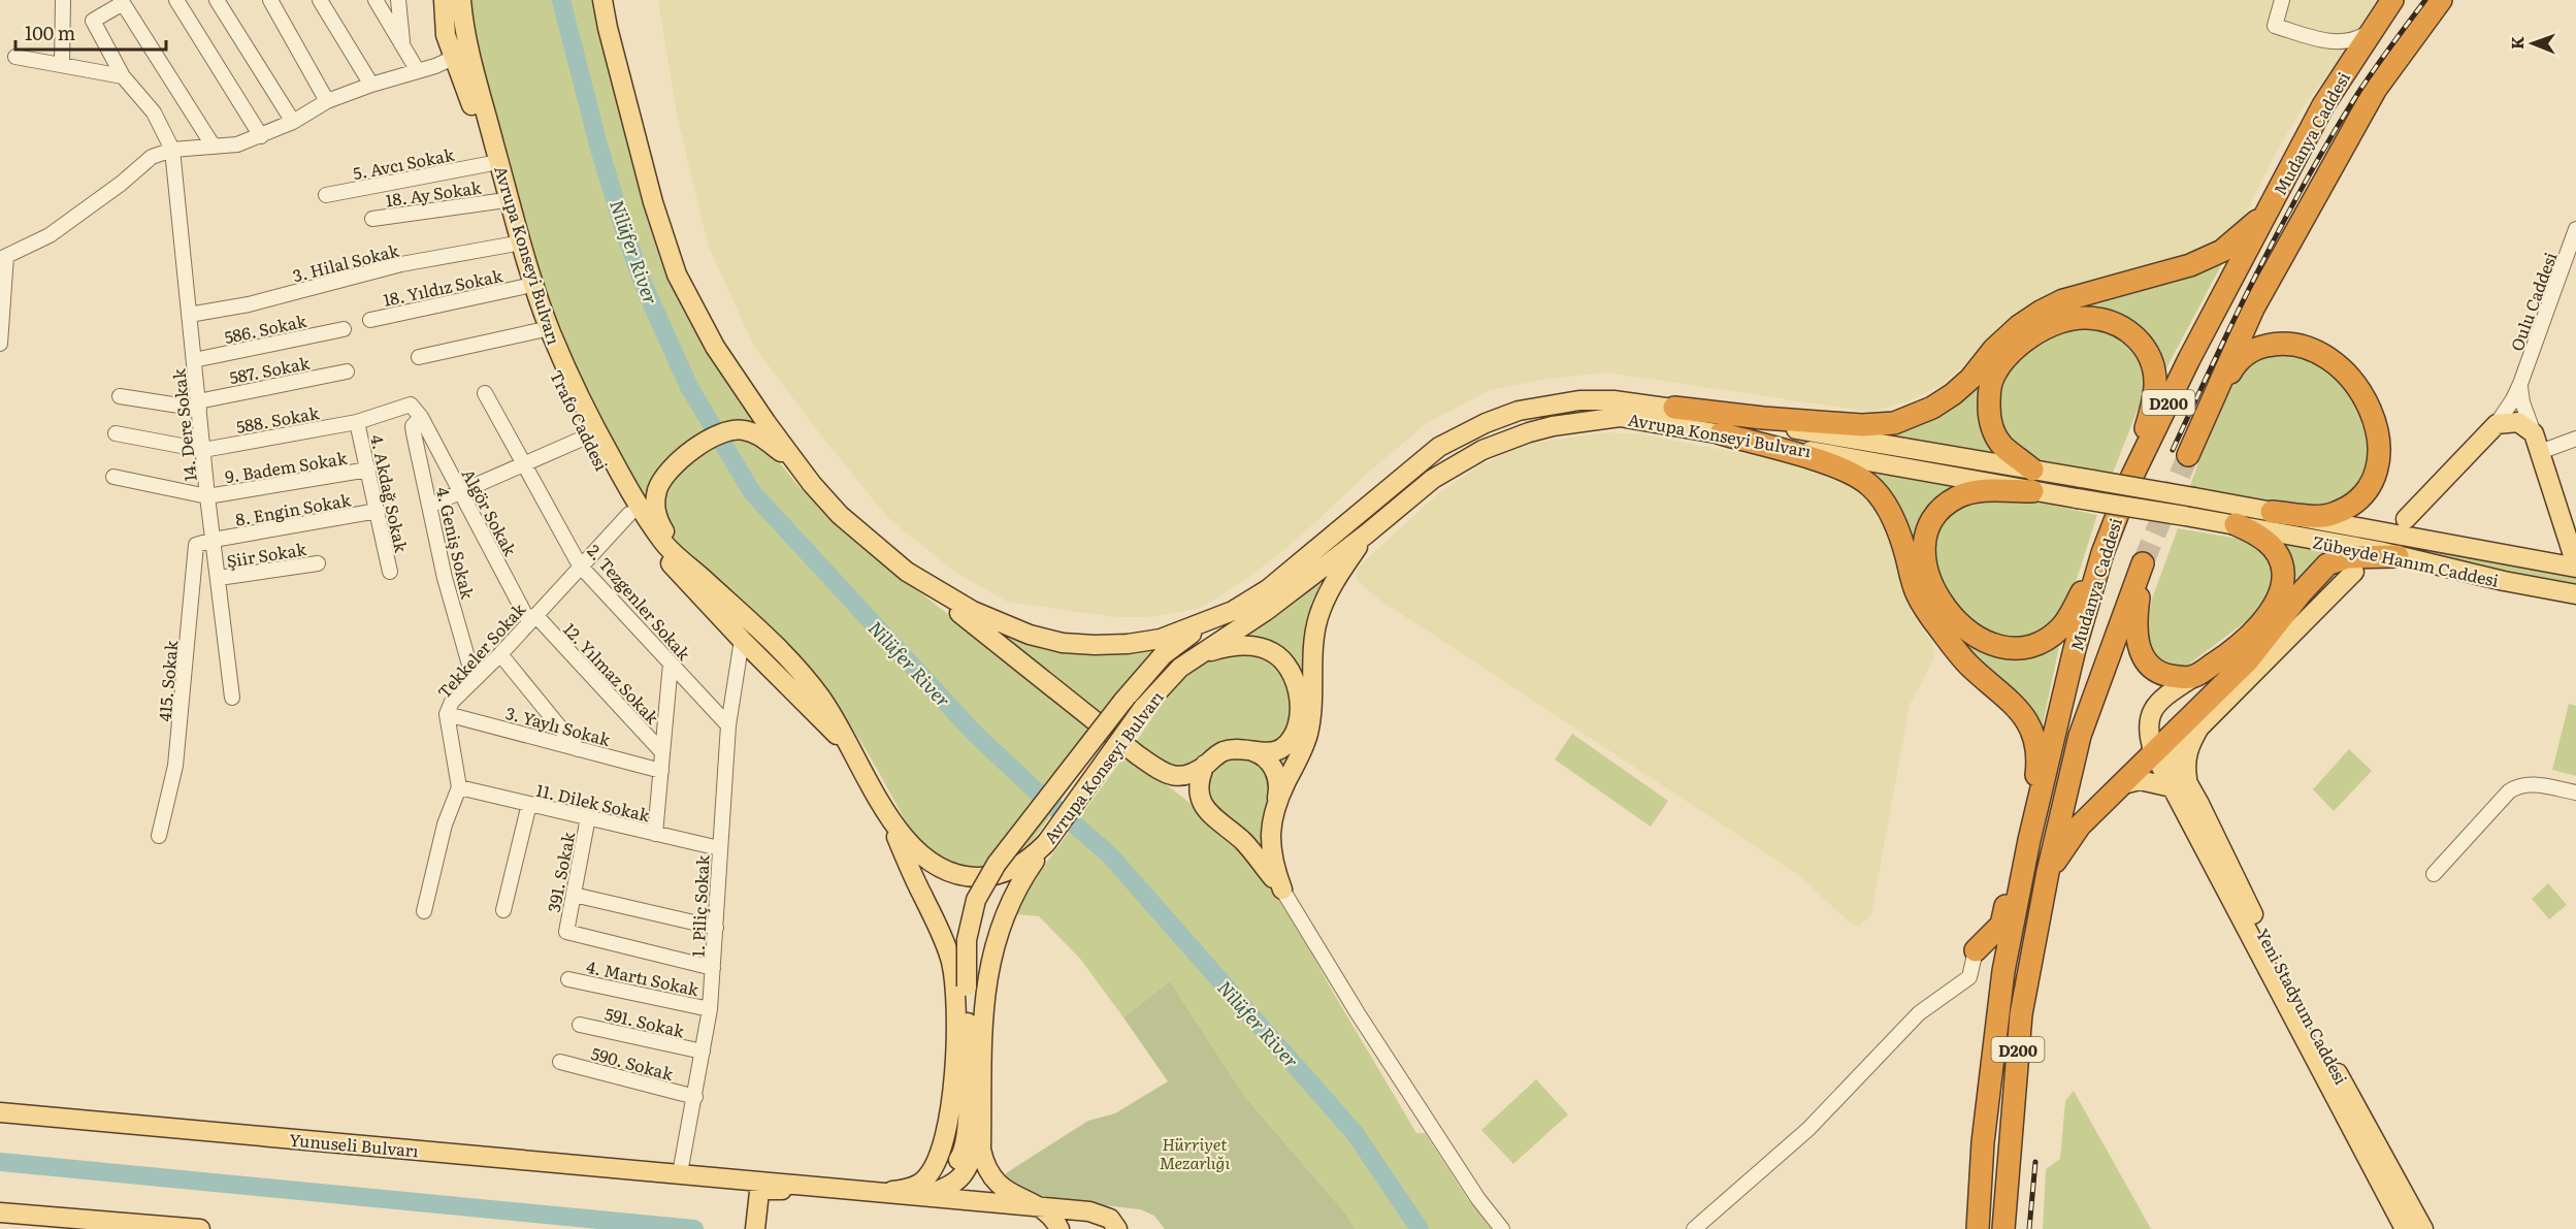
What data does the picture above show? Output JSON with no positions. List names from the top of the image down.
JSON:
{
  "streets": {
    "highway": ["Mudanya Caddesi", "D200"],
    "main road": [
      "Avrupa Konseyi Bulvarı",
      "Trafo Caddesi",
      "Zübeyde Hanım Caddesi",
      "Yeni Stadyum Caddesi",
      "Yunuseli Bulvarı"
    ],
    "street": [
      "5. Avcı Sokak",
      "18. Ay Sokak",
      "3. Hilal Sokak",
      "18. Yıldız Sokak",
      "Oulu Caddesi",
      "586. Sokak",
      "587. Sokak",
      "588. Sokak",
      "14. Dere Sokak",
      "9. Badem Sokak",
      "4. Akdağ Sokak",
      "8. Engin Sokak",
      "Algör Sokak",
      "4. Geniş Sokak",
      "Şiir Sokak",
      "2. Tezgenler Sokak",
      "Tekkeler Sokak",
      "12. Yılmaz Sokak",
      "415. Sokak",
      "3. Yaylı Sokak",
      "11. Dilek Sokak",
      "391. Sokak",
      "1. Piliç Sokak",
      "4. Martı Sokak",
      "591. Sokak",
      "590. Sokak"
    ]
  },
  "crossings": [
    ["5. Avcı Sokak", "Trafo Caddesi"],
    ["18. Ay Sokak", "Trafo Caddesi"],
    ["Avrupa Konseyi Bulvarı", "Trafo Caddesi"],
    ["Avrupa Konseyi Bulvarı", "Zübeyde Hanım Caddesi"],
    ["3. Hilal Sokak", "Trafo Caddesi"],
    ["3. Hilal Sokak", "14. Dere Sokak"],
    ["18. Yıldız Sokak", "Trafo Caddesi"],
    ["586. Sokak", "14. Dere Sokak"],
    ["587. Sokak", "14. Dere Sokak"],
    ["588. Sokak", "14. Dere Sokak"],
    ["588. Sokak", "4. Akdağ Sokak"],
    ["588. Sokak", "Algör Sokak"],
    ["588. Sokak", "4. Geniş Sokak"],
    ["Trafo Caddesi", "Tekkeler Sokak"],
    ["Trafo Caddesi", "1. Piliç Sokak"],
    ["14. Dere Sokak", "9. Badem Sokak"],
    ["14. Dere Sokak", "8. Engin Sokak"],
    ["14. Dere Sokak", "Şiir Sokak"],
    ["14. Dere Sokak", "415. Sokak"],
    ["9. Badem Sokak", "4. Akdağ Sokak"],
    ["4. Akdağ Sokak", "8. Engin Sokak"],
    ["8. Engin Sokak", "415. Sokak"],
    ["Algör Sokak", "4. Geniş Sokak"],
    ["Algör Sokak", "Tekkeler Sokak"],
    ["Algör Sokak", "12. Yılmaz Sokak"],
    ["4. Geniş Sokak", "Tekkeler Sokak"],
    ["2. Tezgenler Sokak", "Tekkeler Sokak"],
    ["2. Tezgenler Sokak", "1. Piliç Sokak"],
    ["Tekkeler Sokak", "12. Yılmaz Sokak"],
    ["Tekkeler Sokak", "3. Yaylı Sokak"],
    ["Tekkeler Sokak", "11. Dilek Sokak"],
    ["11. Dilek Sokak", "391. Sokak"],
    ["11. Dilek Sokak", "1. Piliç Sokak"],
    ["391. Sokak", "1. Piliç Sokak"],
    ["1. Piliç Sokak", "4. Martı Sokak"],
    ["1. Piliç Sokak", "591. Sokak"],
    ["1. Piliç Sokak", "590. Sokak"],
    ["1. Piliç Sokak", "Yunuseli Bulvarı"]
  ],
  "water": ["Nilüfer River"],
  "parks": ["Hürriyet Mezarlığı"],
  "scale_bar": "100 m",
  "north": "left"
}
